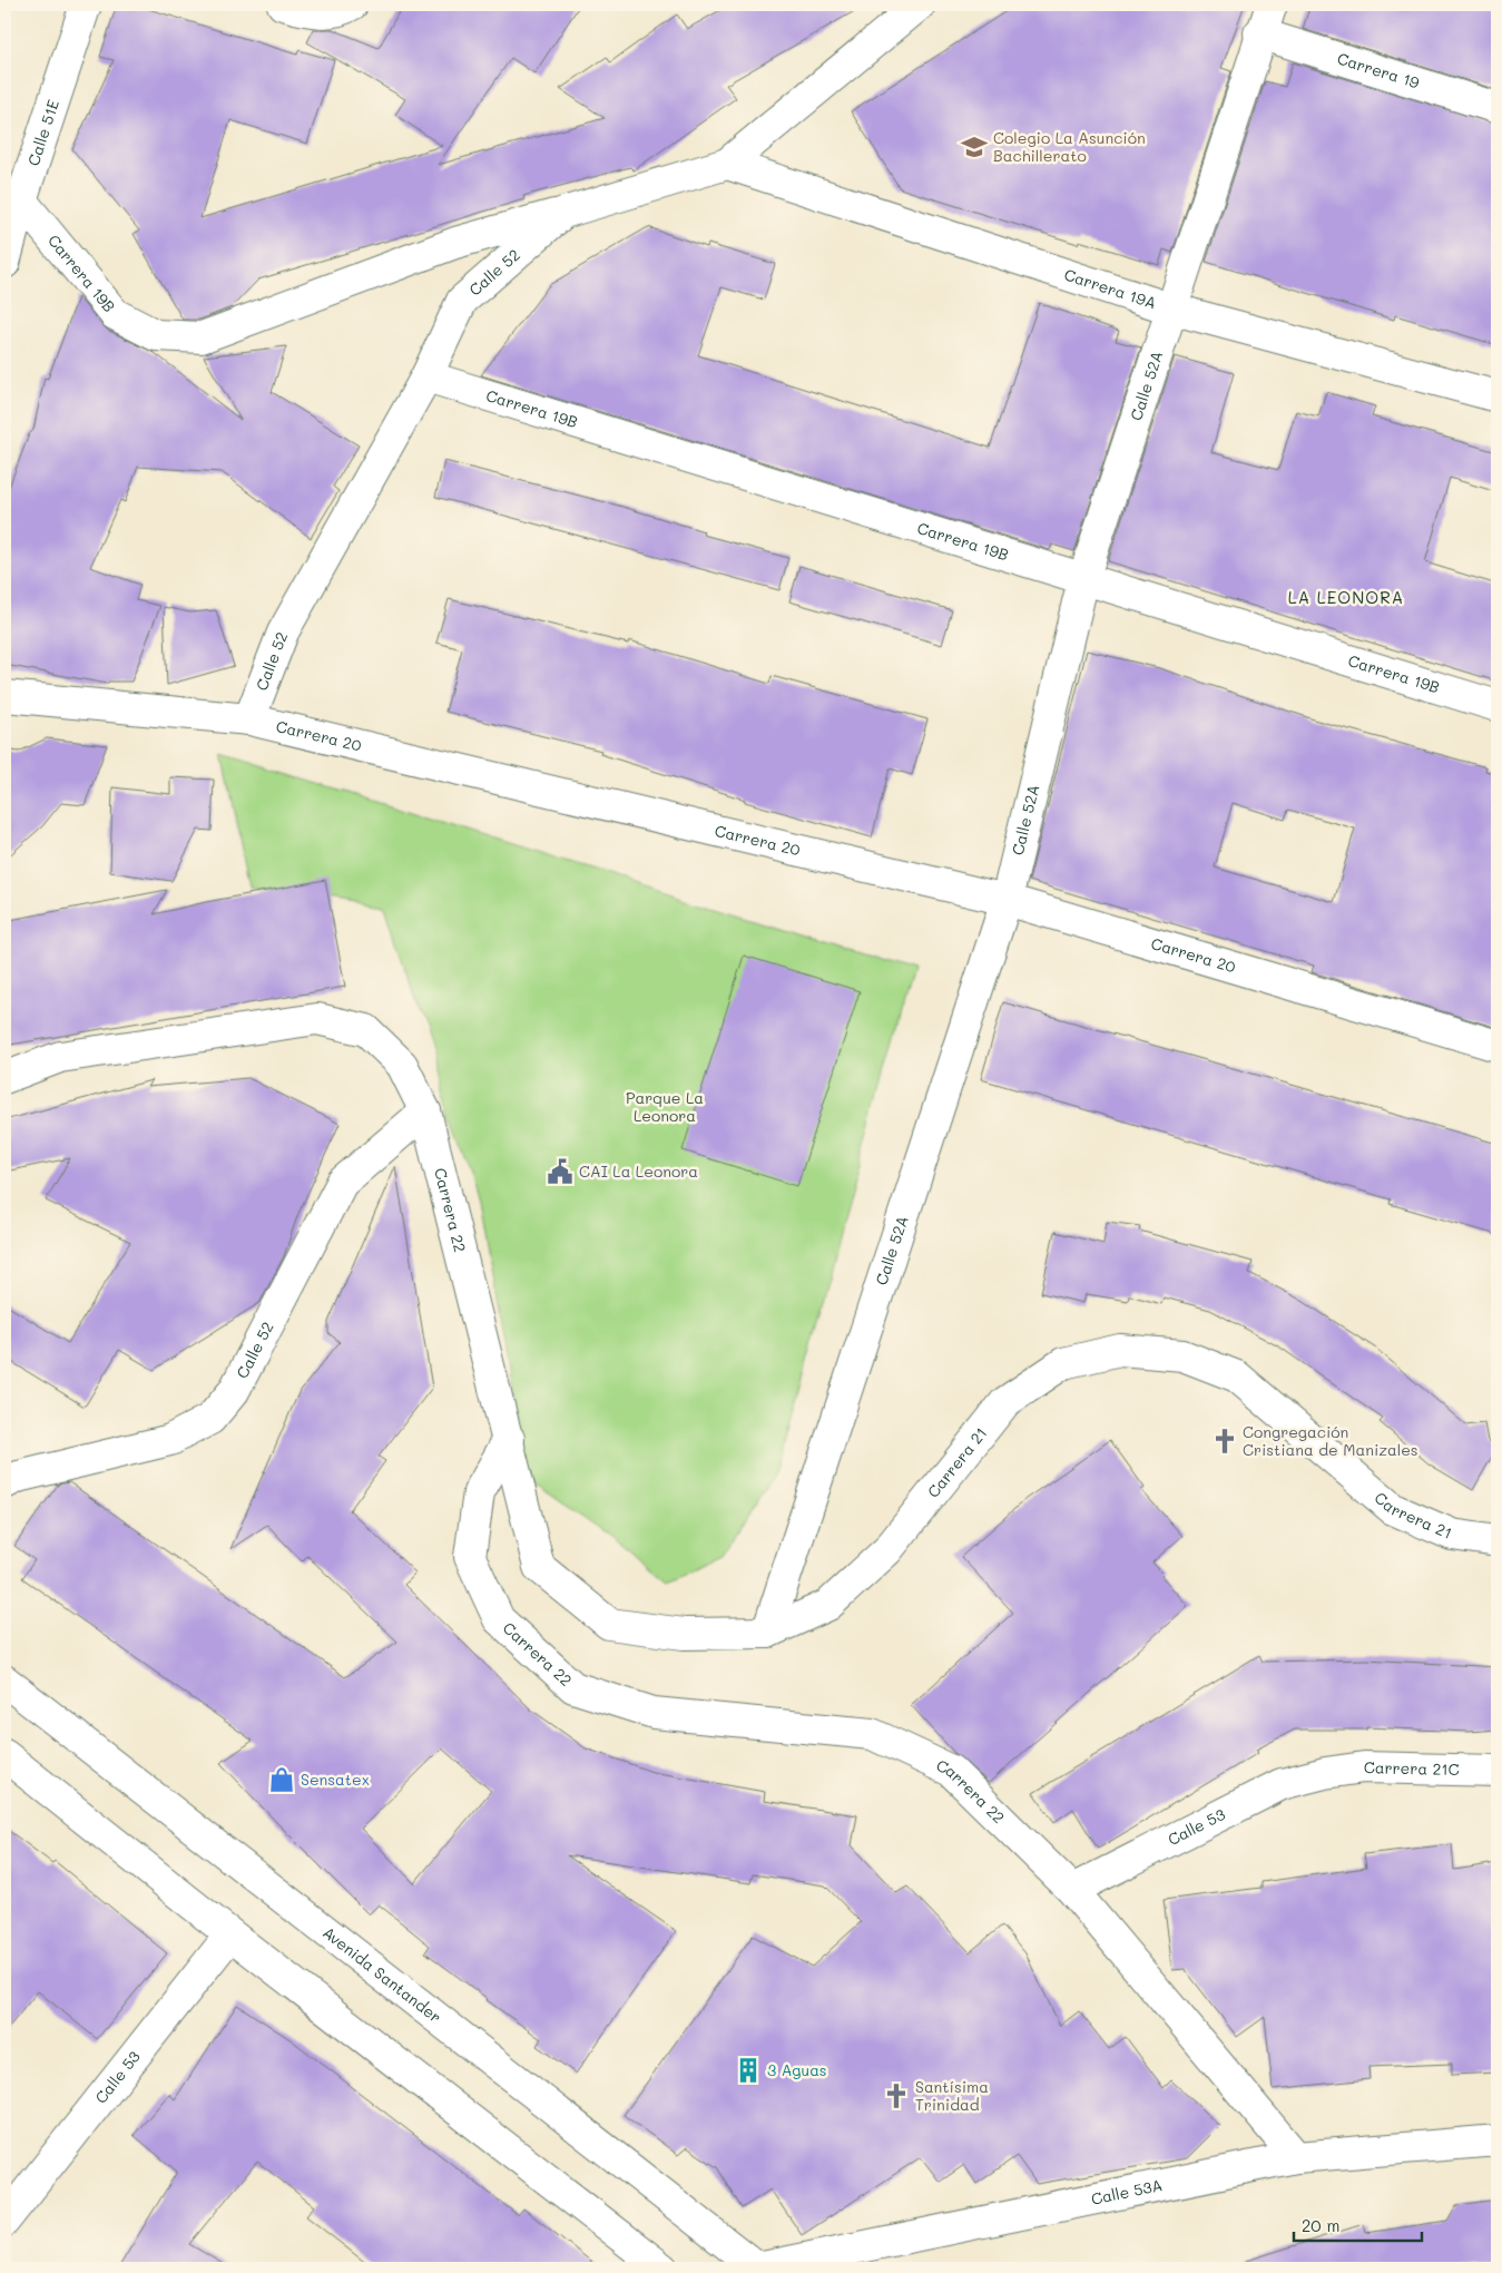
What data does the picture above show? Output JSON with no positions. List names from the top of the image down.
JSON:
{
  "streets": {
    "street": [
      "Carrera 19",
      "Calle 51E",
      "Carrera 19B",
      "Calle 52",
      "Carrera 19A",
      "Calle 52A",
      "Carrera 20",
      "Carrera 22",
      "Carrera 21",
      "Carrera 21C",
      "Calle 53",
      "Avenida Santander",
      "Calle 53A"
    ]
  },
  "crossings": [
    ["Carrera 19", "Calle 52A"],
    ["Calle 51E", "Carrera 19B"],
    ["Carrera 19B", "Calle 52"],
    ["Carrera 19B", "Calle 52A"],
    ["Calle 52", "Carrera 19A"],
    ["Calle 52", "Carrera 20"],
    ["Calle 52", "Carrera 22"],
    ["Carrera 19A", "Calle 52A"],
    ["Calle 52A", "Carrera 20"],
    ["Calle 52A", "Carrera 21"],
    ["Carrera 22", "Carrera 21"],
    ["Carrera 22", "Calle 53"],
    ["Carrera 22", "Calle 53A"],
    ["Carrera 21C", "Calle 53"],
    ["Avenida Santander", "Calle 53A"]
  ],
  "districts": ["LA LEONORA"],
  "parks": ["Parque La Leonora"],
  "places": {
    "school or university": ["Colegio La Asunción Bachillerato"],
    "public building": ["CAI La Leonora"],
    "church": ["Congregación Cristiana de Manizales", "Santísima Trinidad"],
    "shop": ["Sensatex"],
    "building": ["3 Aguas"]
  },
  "scale_bar": "20 m"
}
